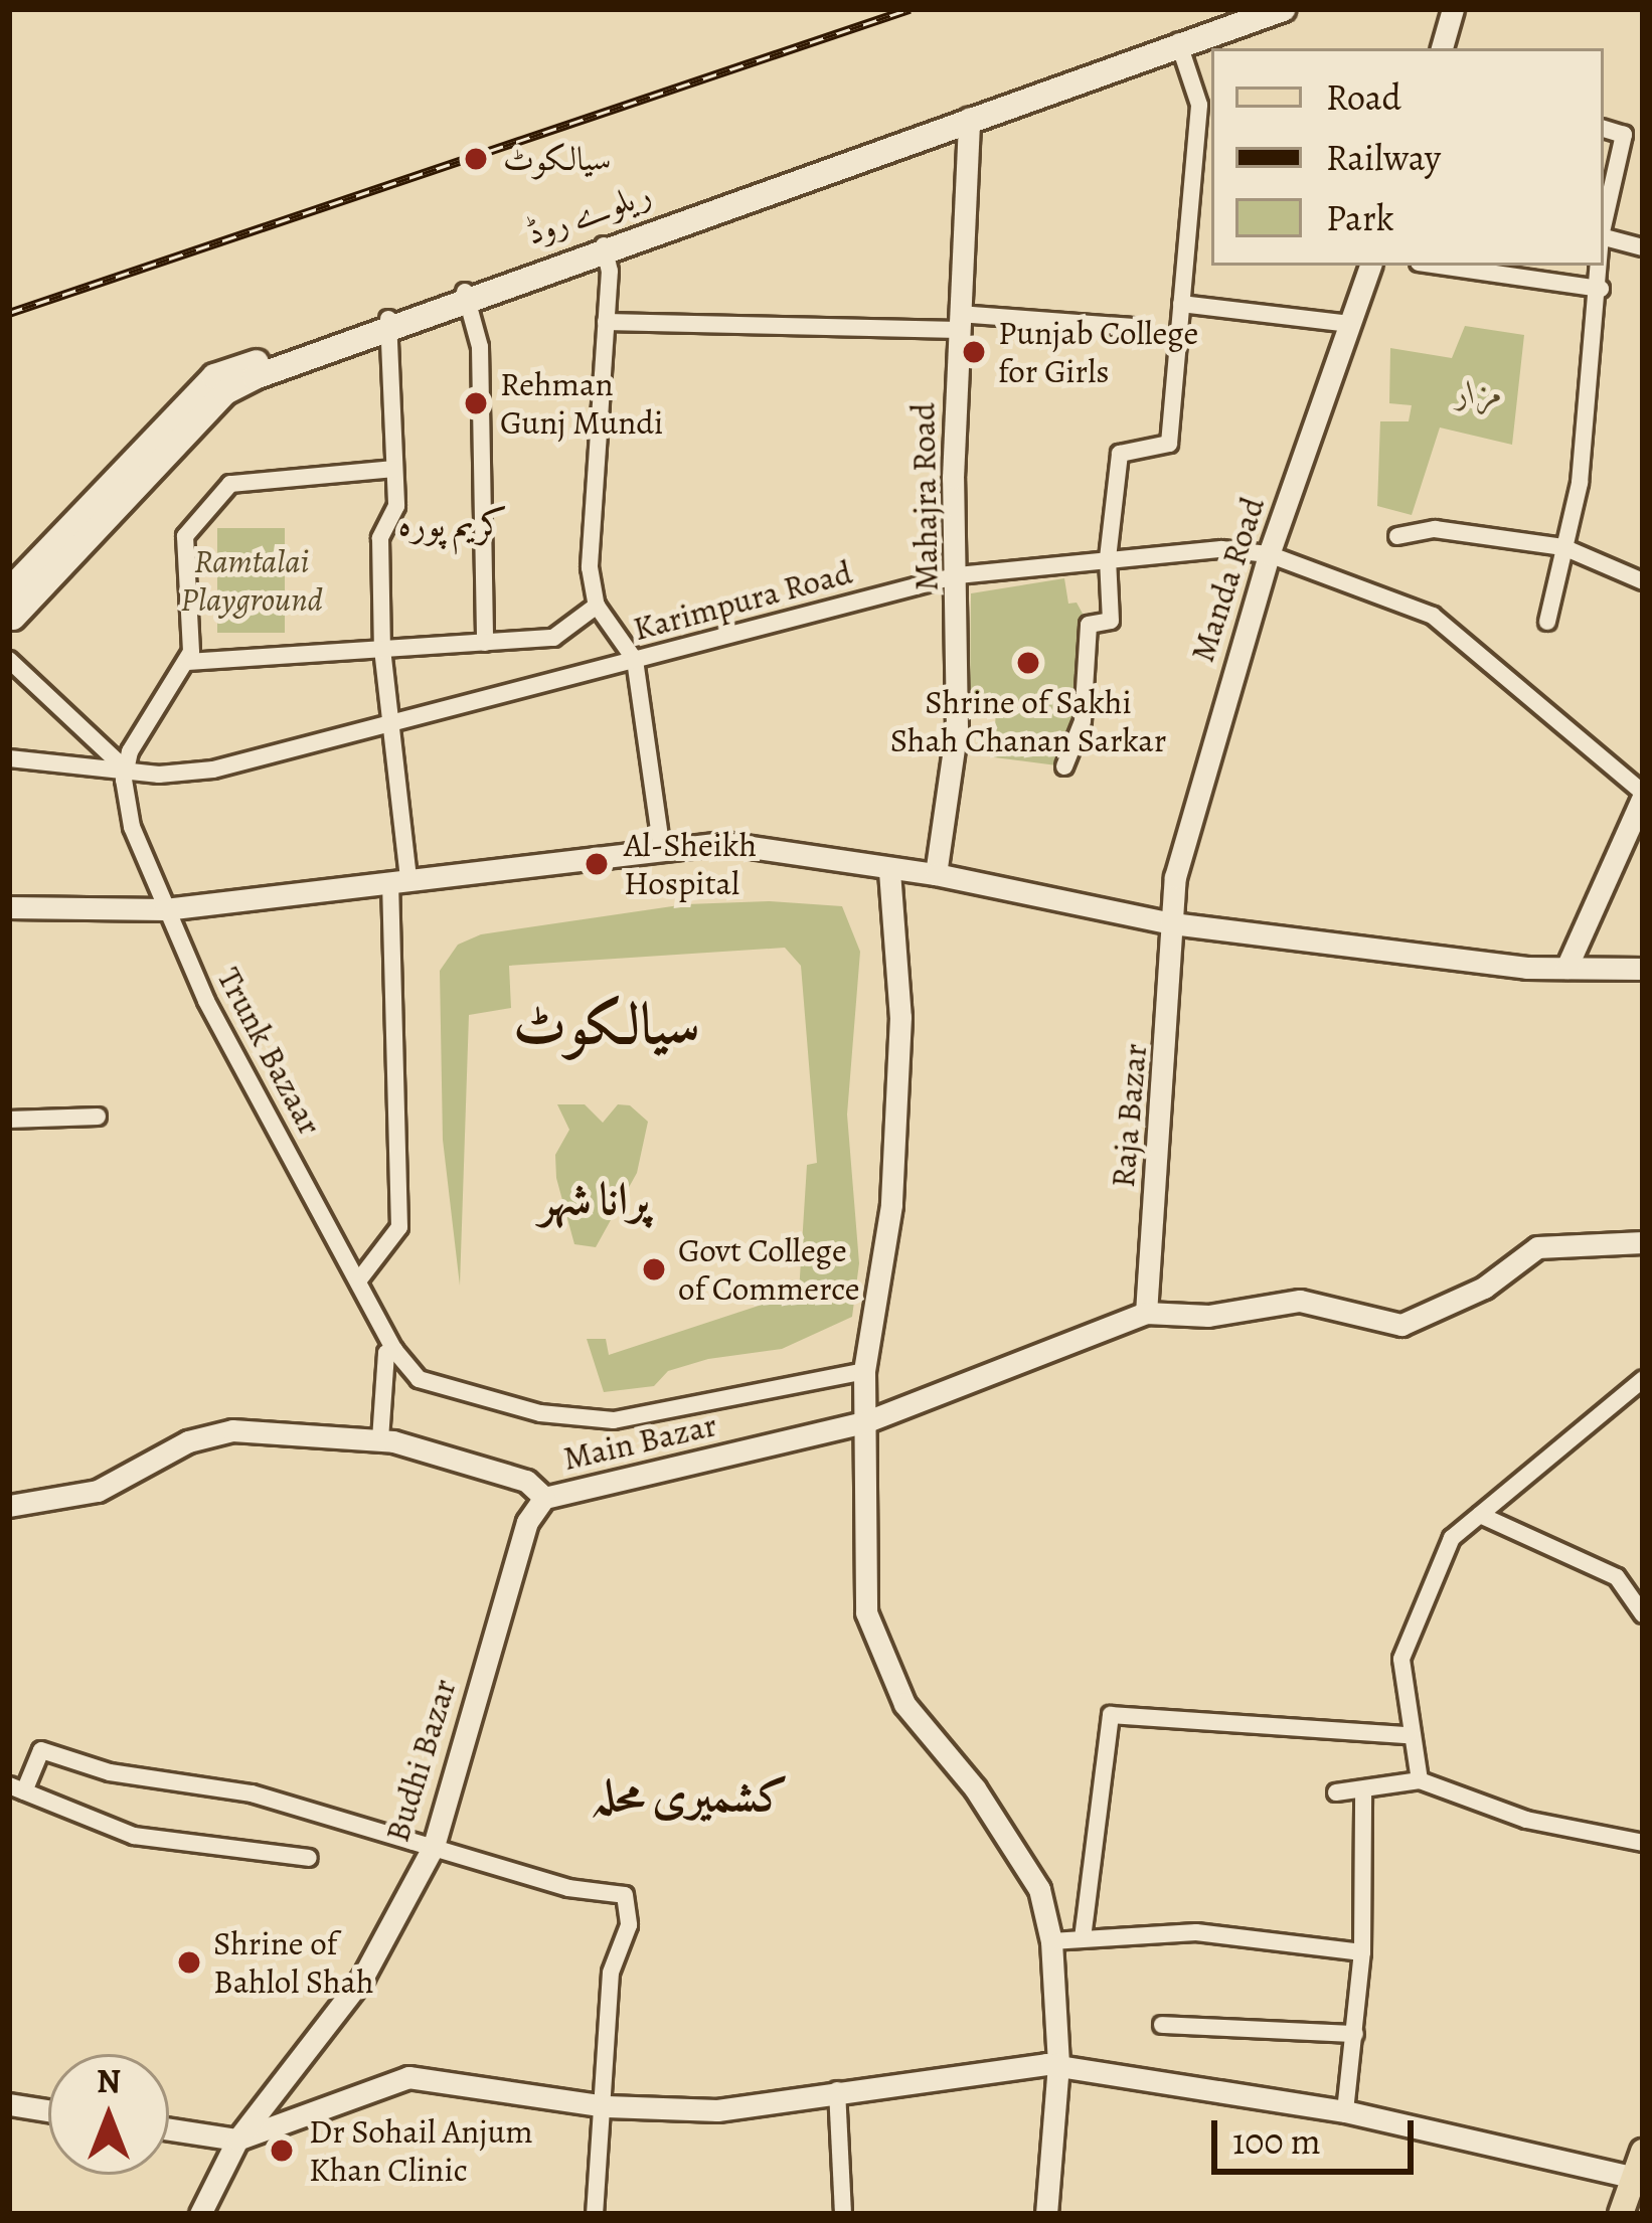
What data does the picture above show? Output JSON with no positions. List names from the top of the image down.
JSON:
{
  "streets": {
    "main road": ["ریلوے روڈ"],
    "street": [
      "Mahajra Road",
      "Manda Road",
      "Karimpura Road",
      "Trunk Bazaar",
      "Raja Bazar",
      "Main Bazar",
      "Budhi Bazar"
    ]
  },
  "crossings": [
    ["ریلوے روڈ", "Mahajra Road"],
    ["Mahajra Road", "Karimpura Road"],
    ["Manda Road", "Karimpura Road"],
    ["Manda Road", "Raja Bazar"],
    ["Karimpura Road", "Trunk Bazaar"],
    ["Raja Bazar", "Main Bazar"],
    ["Main Bazar", "Budhi Bazar"]
  ],
  "districts": [
    "کریم پورہ",
    "سیالکوٹ",
    "پرانا شہر",
    "کشمیری محلہ"
  ],
  "parks": ["مزار", "Ramtalai Playground"],
  "places": [
    "سیالکوٹ",
    "Punjab College for Girls",
    "Rehman Gunj Mundi",
    "Shrine of Sakhi Shah Chanan Sarkar",
    "Al-Sheikh Hospital",
    "Govt College of Commerce",
    "Shrine of Bahlol Shah",
    "Dr Sohail Anjum Khan Clinic"
  ],
  "legend": ["Road", "Railway", "Park"],
  "scale_bar": "100 m",
  "north": "top"
}
